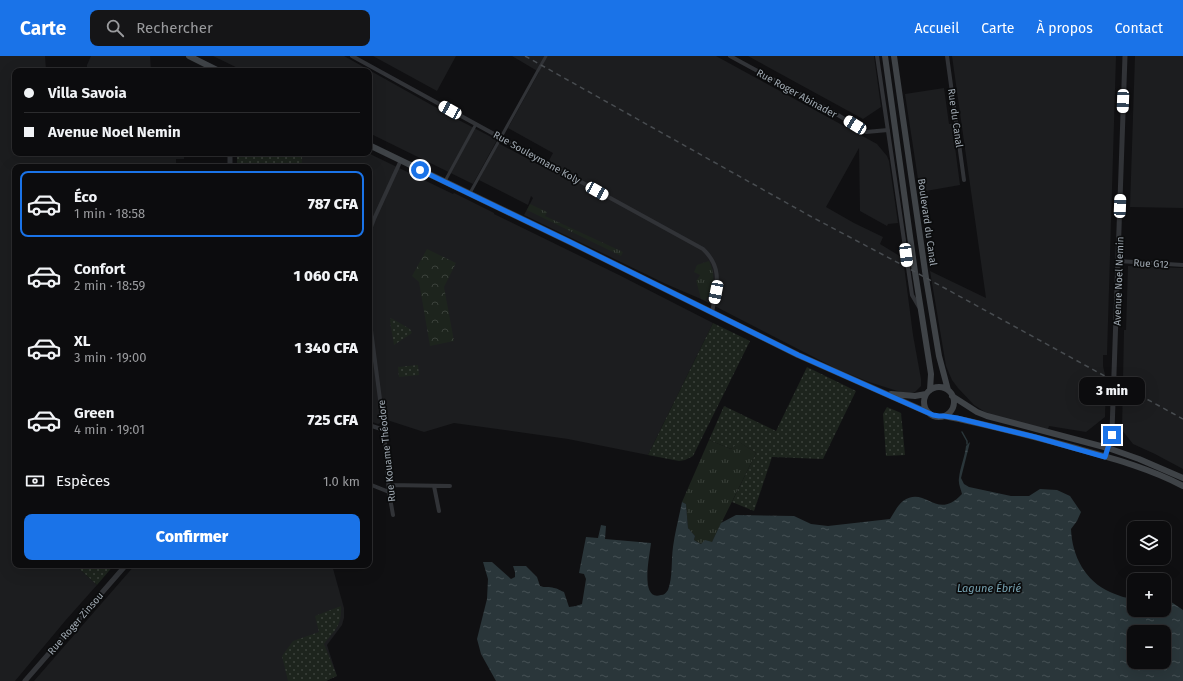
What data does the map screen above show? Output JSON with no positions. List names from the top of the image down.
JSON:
{
  "streets": {
    "main road": ["Boulevard du Canal"],
    "street": [
      "Rue Roger Abinader",
      "Rue du Canal",
      "Rue Souleymane Koly",
      "Rue G12",
      "Avenue Noel Nemin",
      "Rue Kouame Théodore",
      "Rue Roger Zinsou"
    ]
  },
  "crossings": [
    ["Rue Roger Abinader", "Boulevard du Canal"],
    ["Rue G12", "Avenue Noel Nemin"]
  ],
  "water": ["Lagune Ébrié"],
  "page": {
    "header": "Carte",
    "search": "Rechercher",
    "nav": [
      "Accueil",
      "Carte",
      "À propos",
      "Contact"
    ],
    "banner": ["Villa Savoia", "Avenue Noel Nemin"],
    "list": [
      {
        "name": "Éco",
        "note": "1 min · 18:58",
        "value": "787 CFA"
      },
      {
        "name": "Confort",
        "note": "2 min · 18:59",
        "value": "1 060 CFA"
      },
      {
        "name": "XL",
        "note": "3 min · 19:00",
        "value": "1 340 CFA"
      },
      {
        "name": "Green",
        "note": "4 min · 19:01",
        "value": "725 CFA"
      }
    ],
    "bubble": "3 min",
    "pay": ["Espèces", "1.0 km"],
    "buttons": "Confirmer",
    "map_buttons": ["+", "−"]
  }
}
